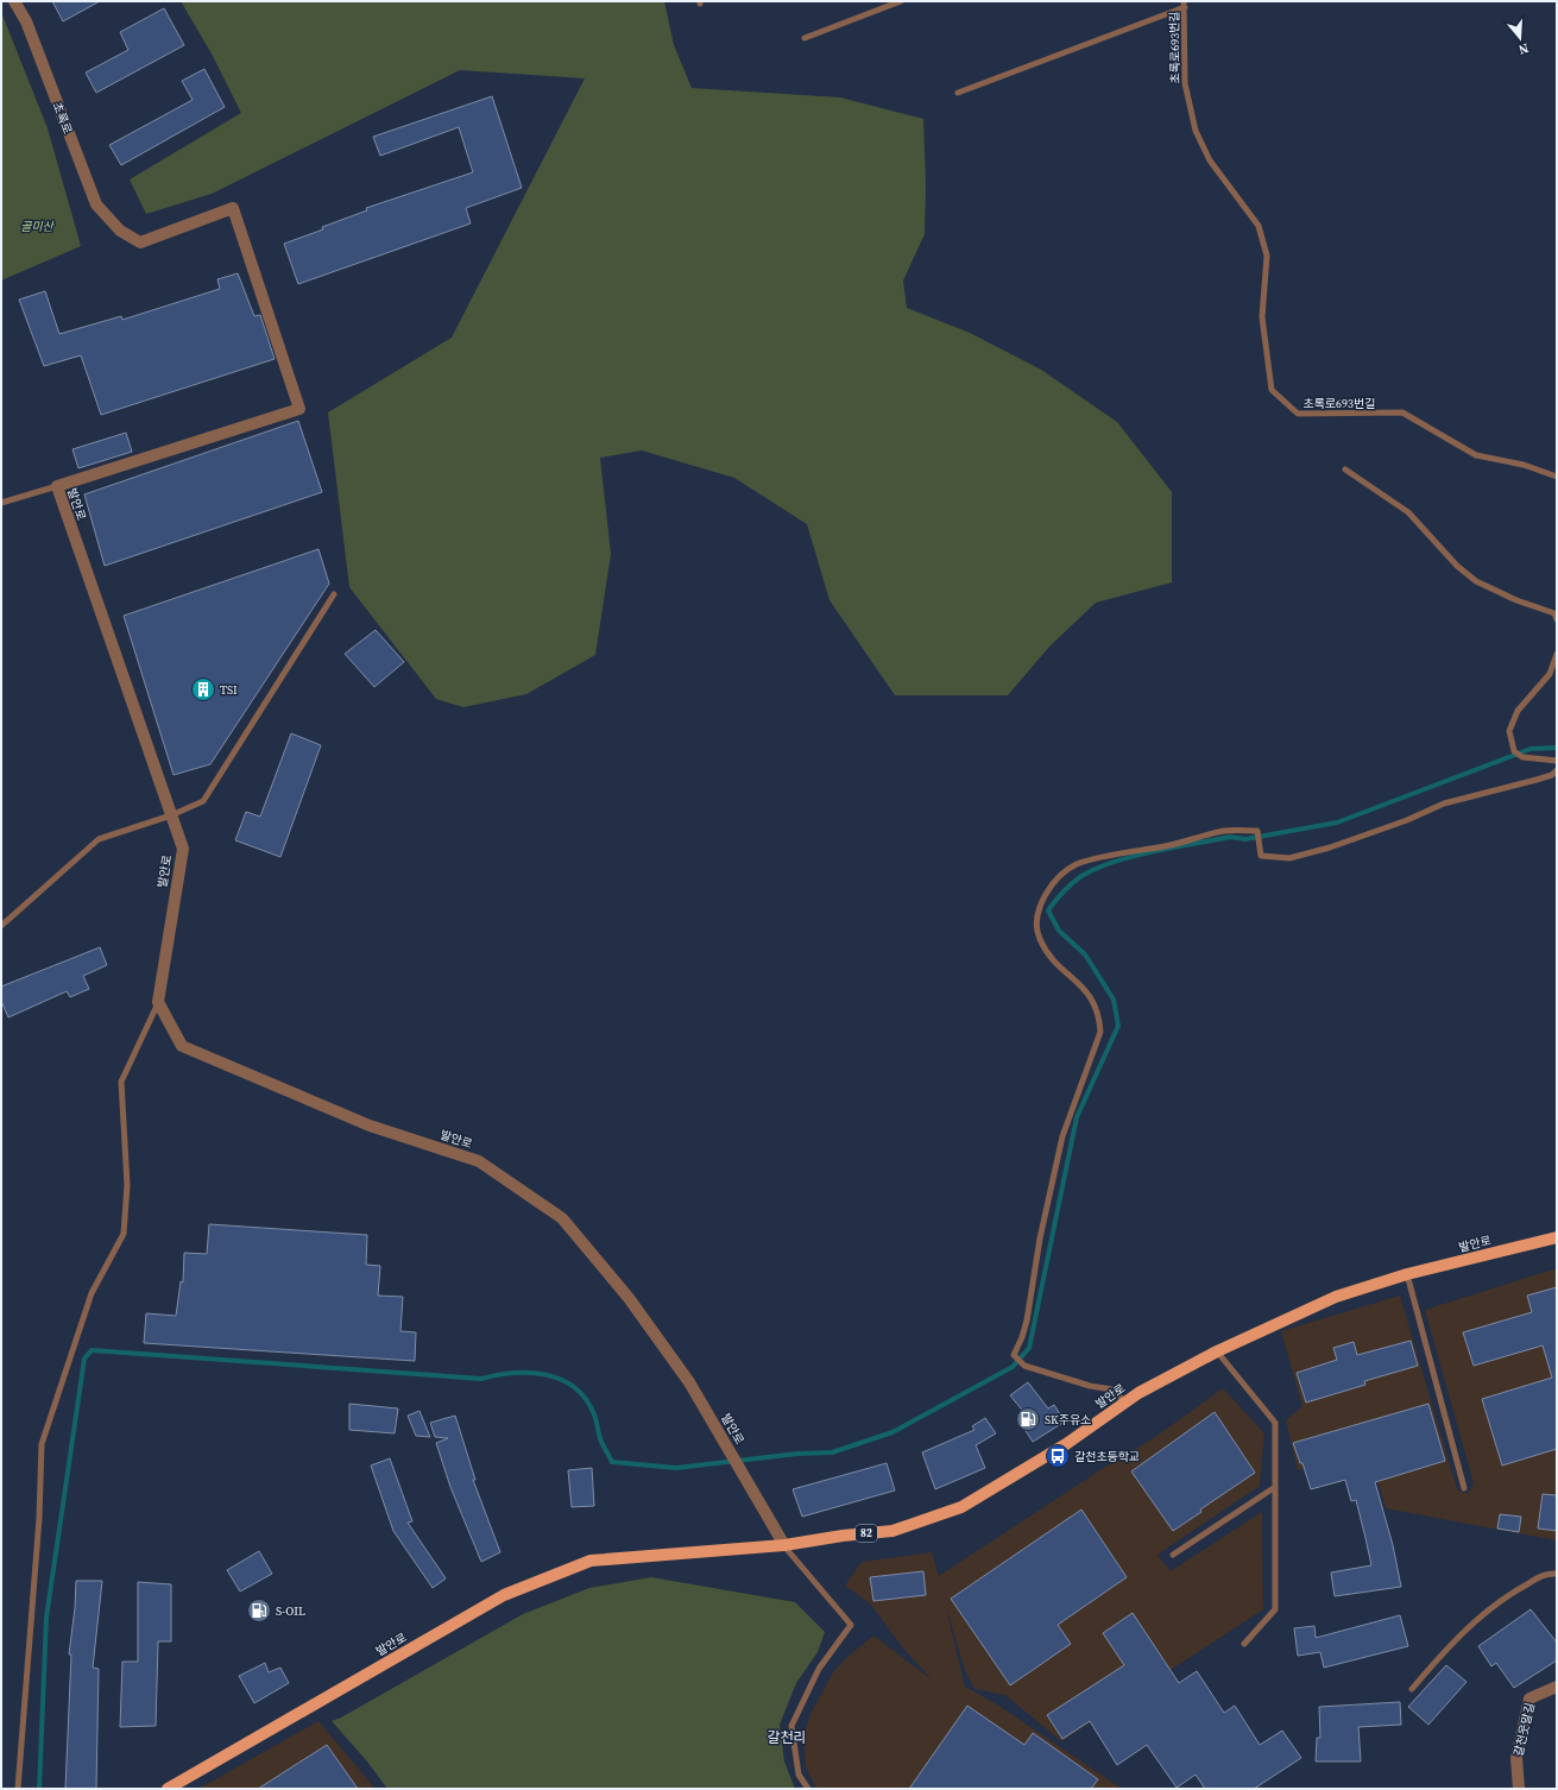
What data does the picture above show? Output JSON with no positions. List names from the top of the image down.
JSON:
{
  "streets": {
    "main road": ["발안로", "82"],
    "street": ["초록로", "갈천웃말길"],
    "lane": ["초록로693번길"]
  },
  "crossings": [
    ["초록로", "발안로"]
  ],
  "districts": ["갈천리"],
  "parks": ["골미산"],
  "places": {
    "building": ["TSI"],
    "fuel station": ["SK주유소", "S-OIL"],
    "bus stop": ["갈천초등학교"]
  },
  "north": "bottom"
}
